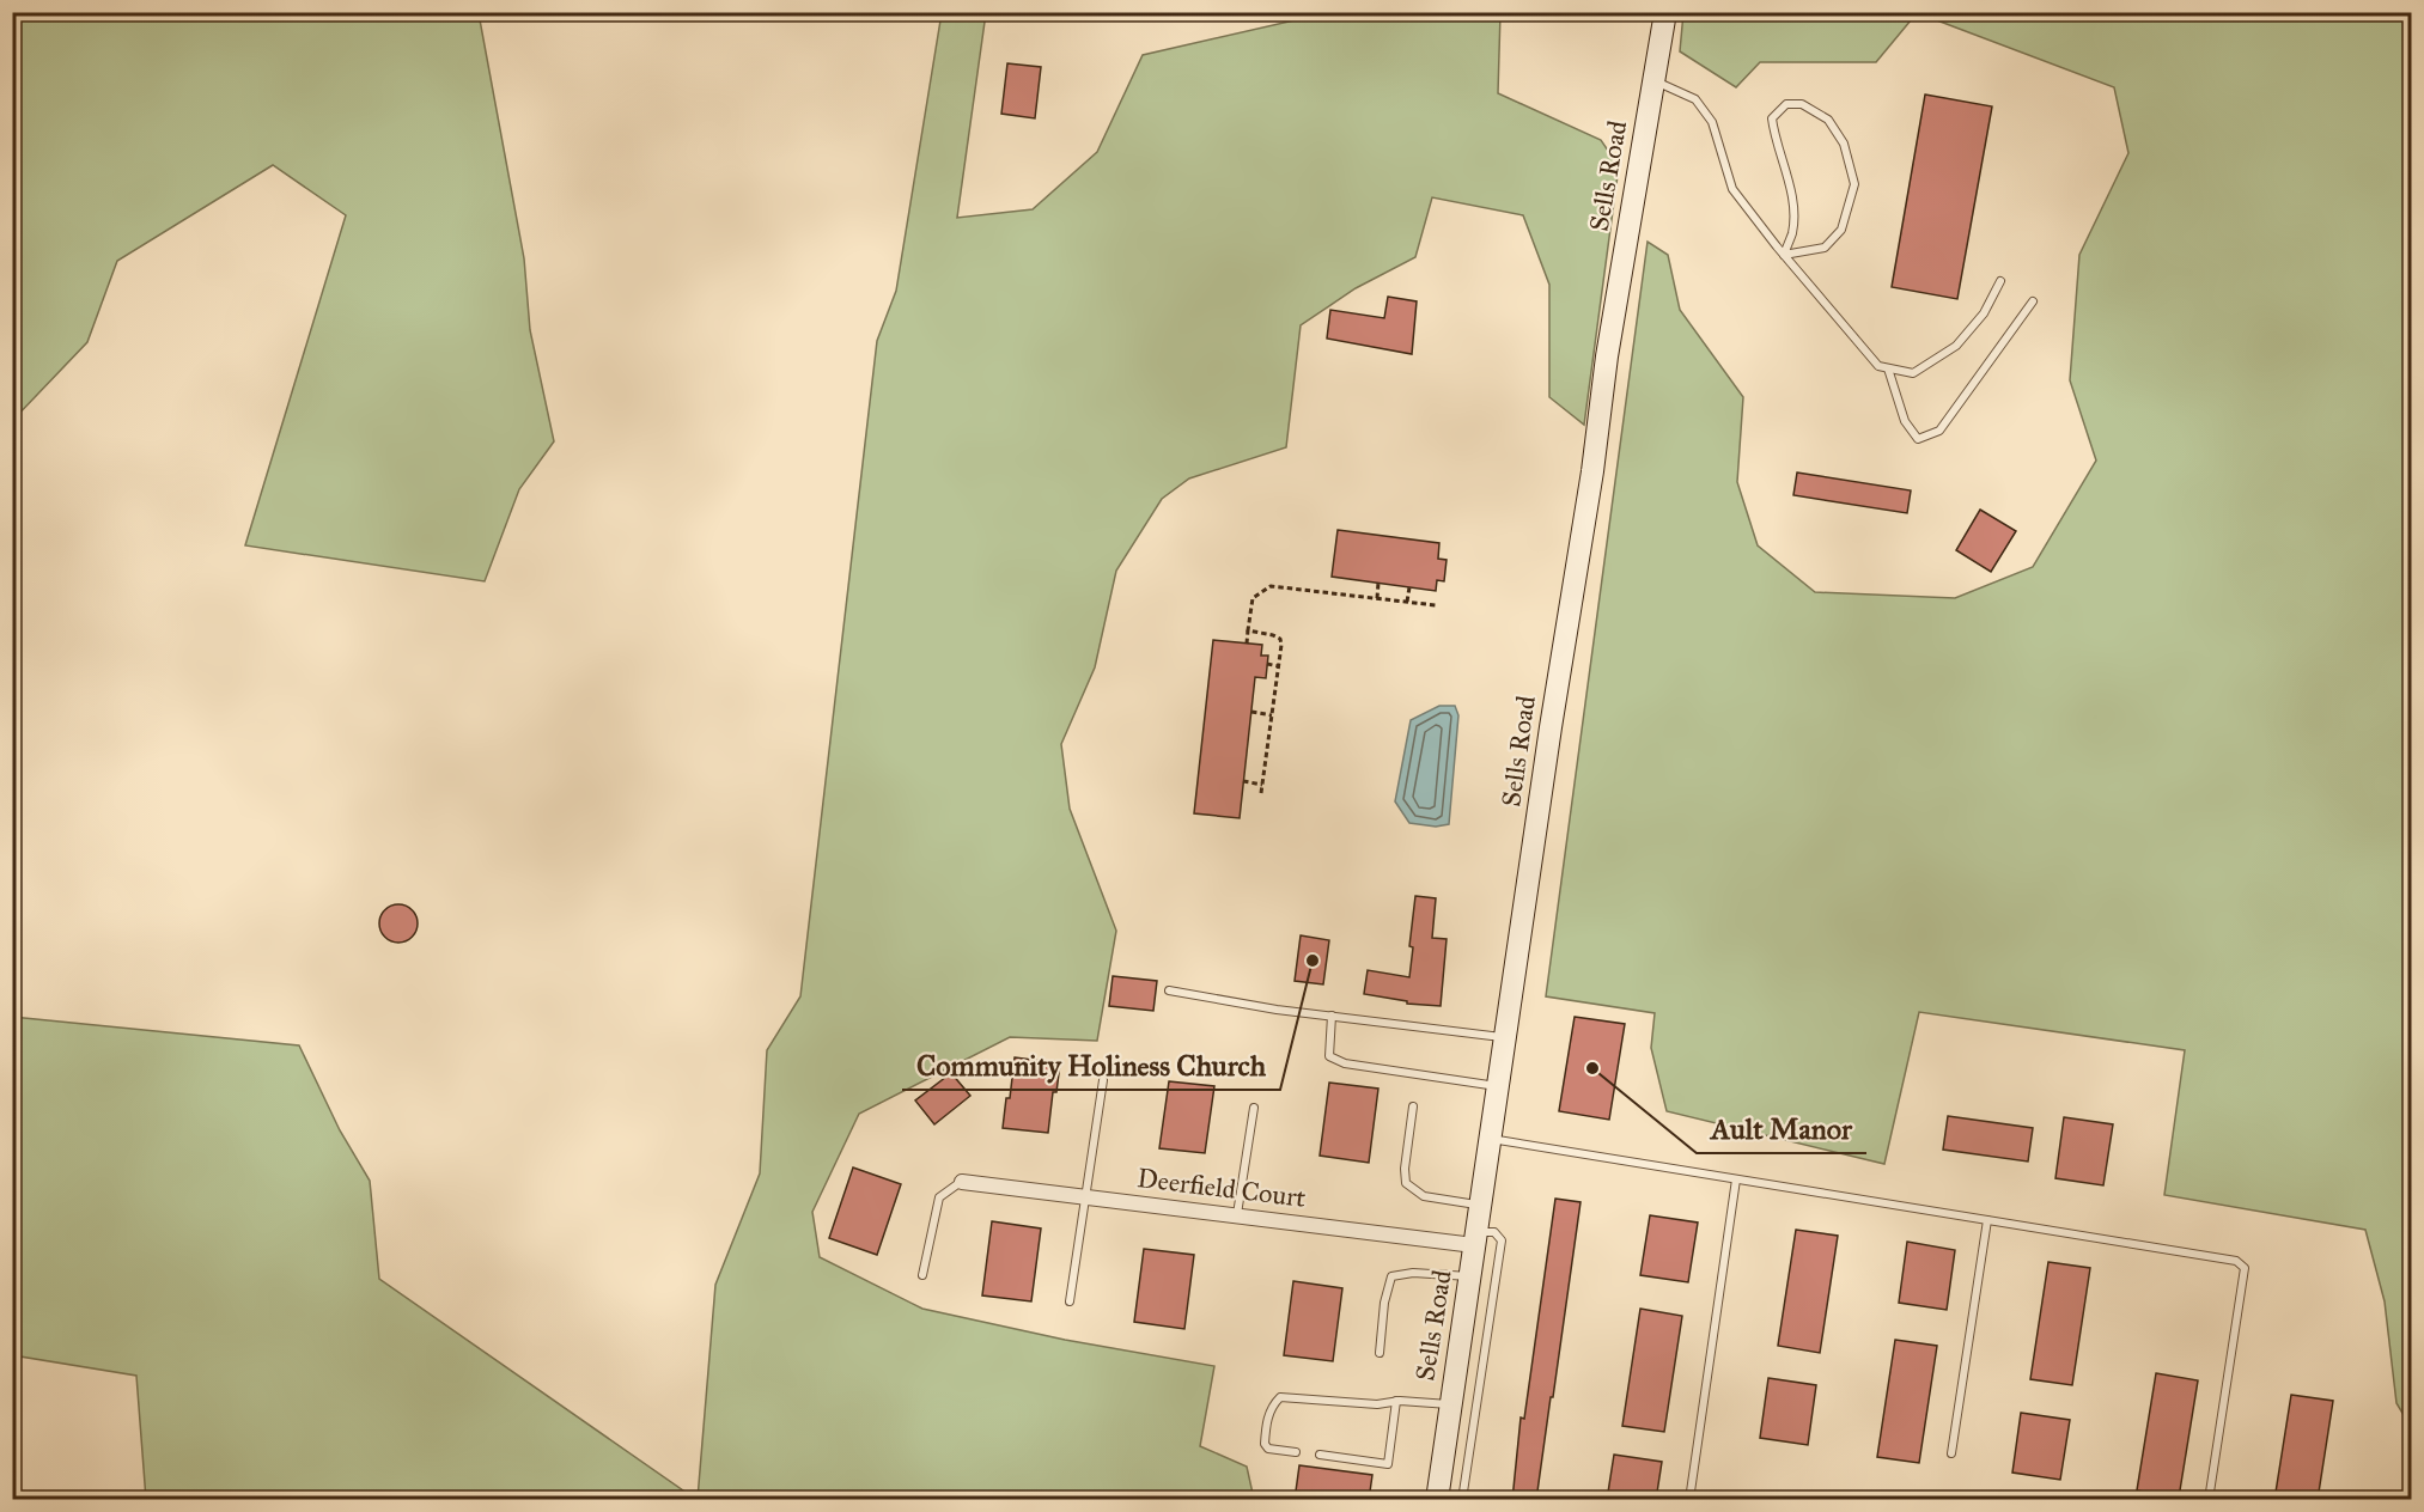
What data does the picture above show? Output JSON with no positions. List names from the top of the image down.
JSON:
{
  "streets": {
    "street": ["Sells Road", "Deerfield Court"]
  },
  "crossings": [
    ["Sells Road", "Deerfield Court"]
  ],
  "places": ["Community Holiness Church", "Ault Manor"]
}
